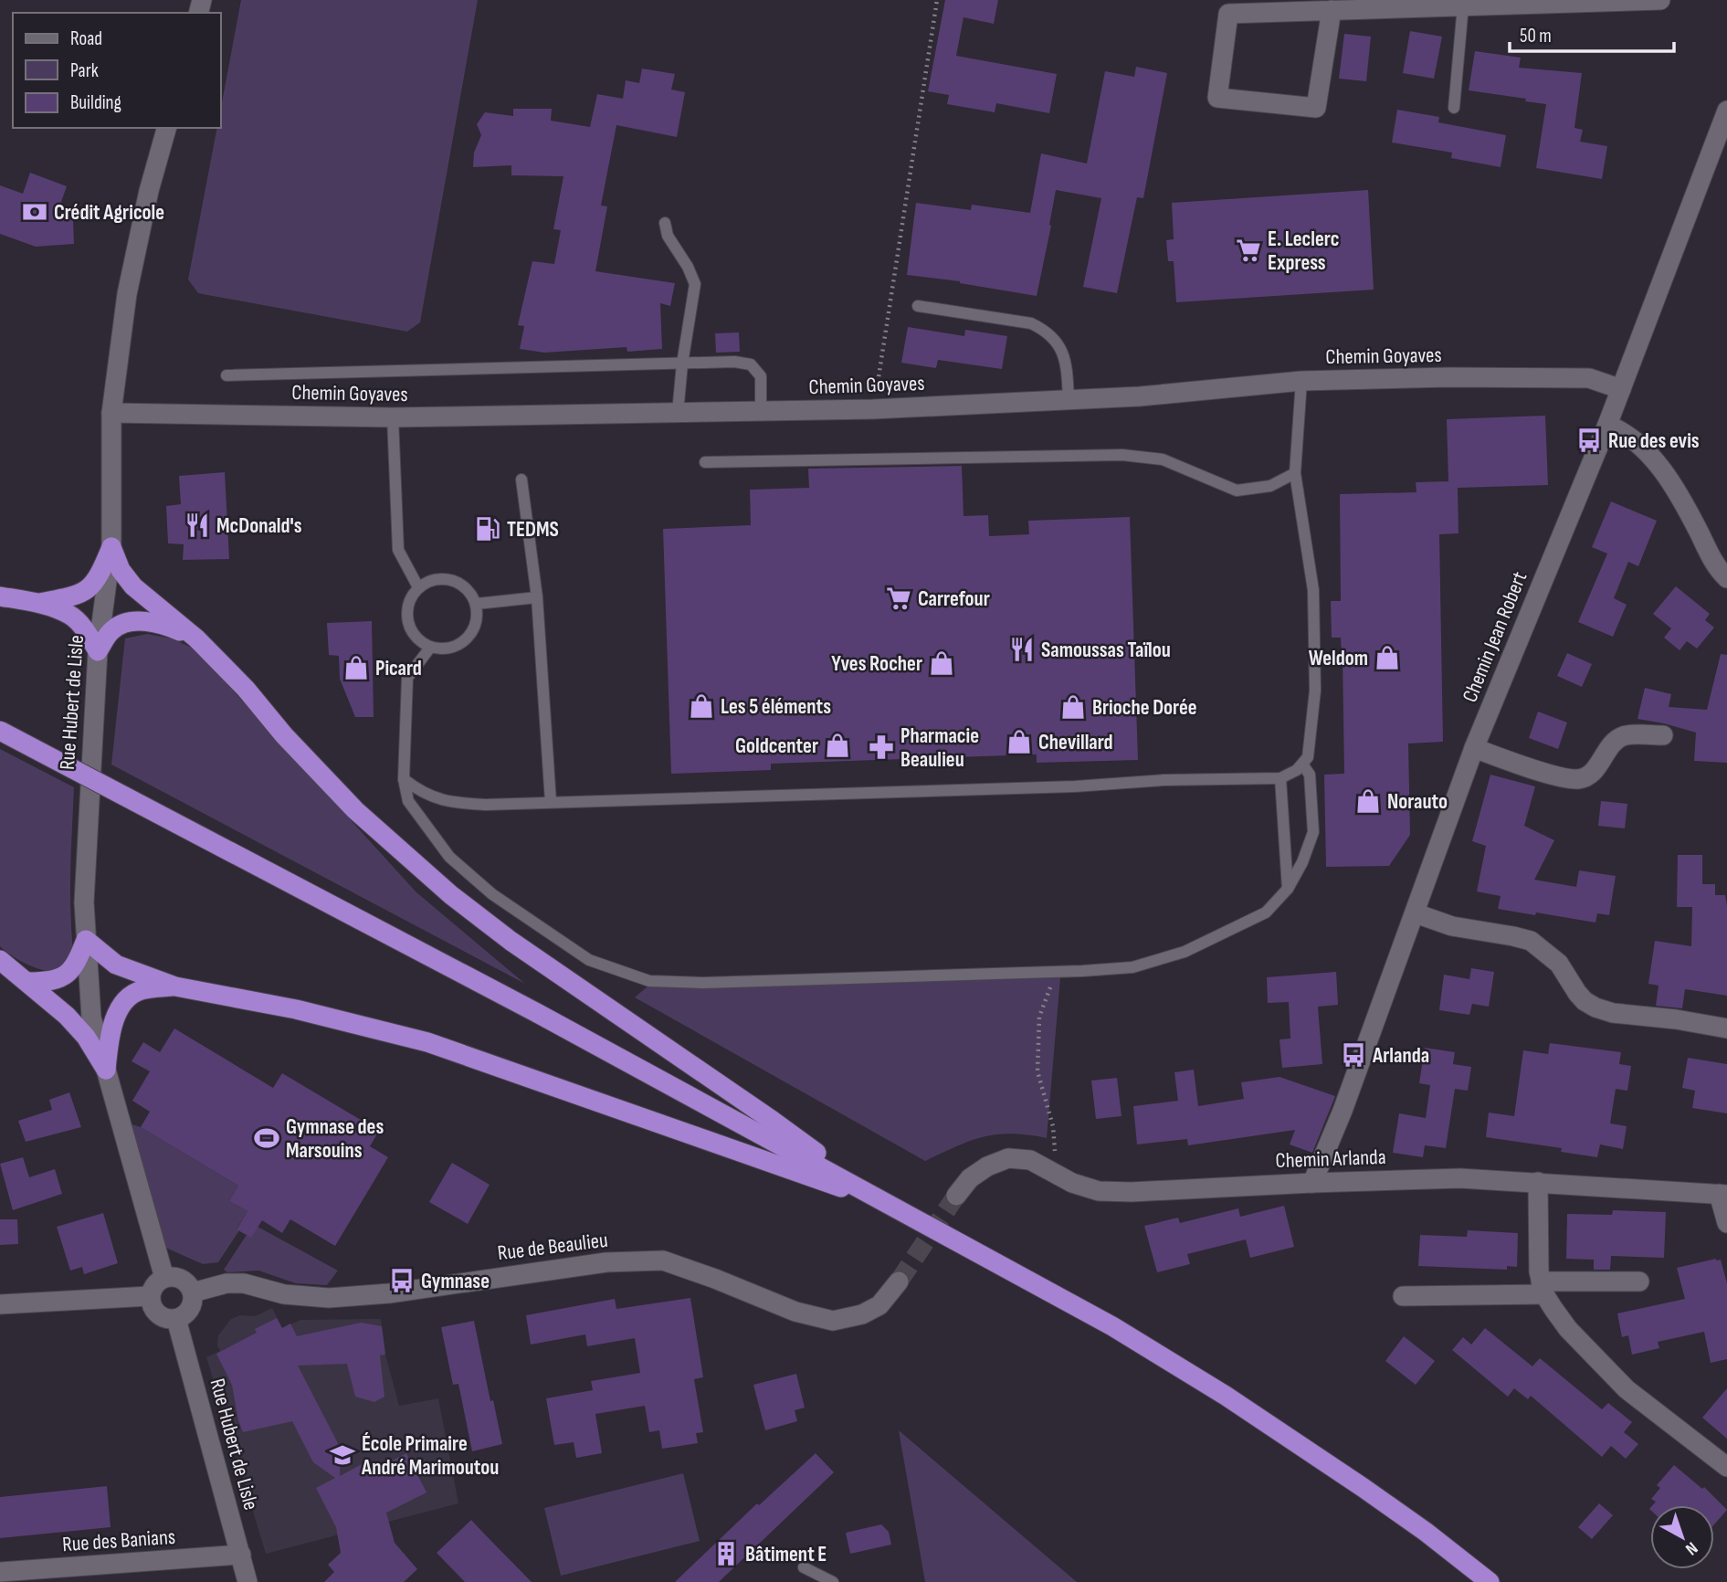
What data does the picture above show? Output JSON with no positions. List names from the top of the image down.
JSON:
{
  "streets": {
    "street": [
      "Chemin Goyaves",
      "Chemin Jean Robert",
      "Rue Hubert de Lisle",
      "Chemin Arlanda",
      "Rue de Beaulieu",
      "Rue des Banians"
    ]
  },
  "crossings": [
    ["Chemin Goyaves", "Chemin Jean Robert"],
    ["Chemin Goyaves", "Rue Hubert de Lisle"],
    ["Chemin Jean Robert", "Chemin Arlanda"],
    ["Rue Hubert de Lisle", "Rue de Beaulieu"],
    ["Rue Hubert de Lisle", "Rue des Banians"]
  ],
  "places": {
    "bank": ["Crédit Agricole"],
    "supermarket": ["E. Leclerc Express", "Carrefour"],
    "bus stop": ["Rue des evis", "Arlanda", "Gymnase"],
    "restaurant": ["McDonald's", "Samoussas Taïlou"],
    "fuel station": ["TEDMS"],
    "shop": [
      "Weldom",
      "Yves Rocher",
      "Picard",
      "Les 5 éléments",
      "Brioche Dorée",
      "Chevillard",
      "Goldcenter",
      "Norauto"
    ],
    "pharmacy": ["Pharmacie Beaulieu"],
    "sports": ["Gymnase des Marsouins"],
    "school or university": ["École Primaire André Marimoutou"],
    "building": ["Bâtiment E"]
  },
  "legend": ["Road", "Park", "Building"],
  "scale_bar": "50 m",
  "north": "bottom right"
}
